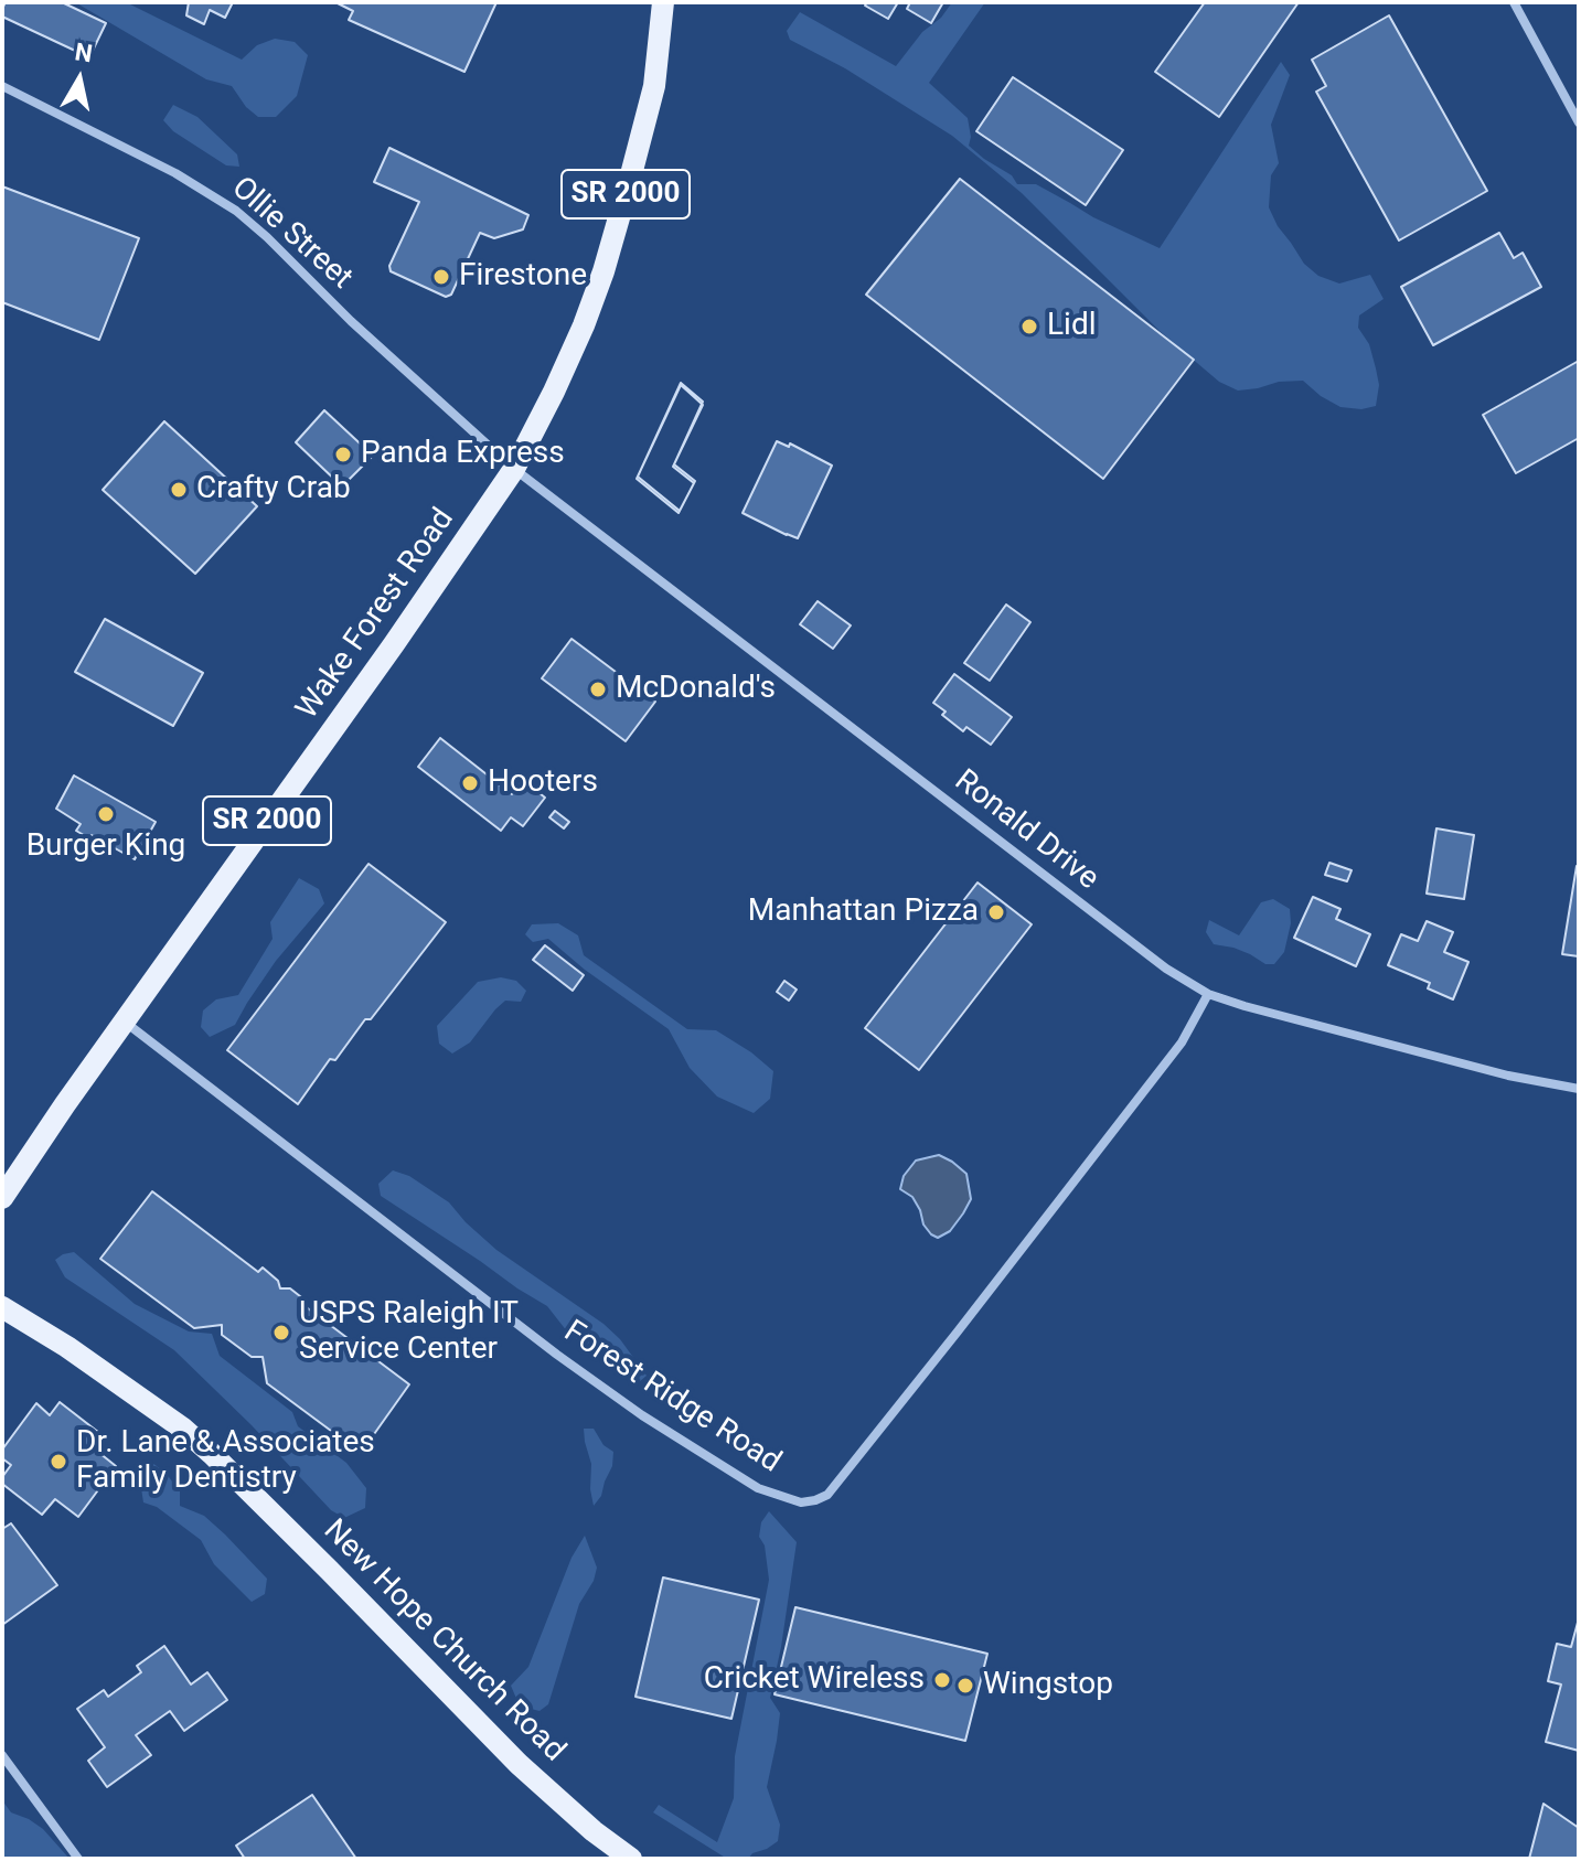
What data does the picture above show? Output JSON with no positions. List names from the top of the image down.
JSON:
{
  "streets": {
    "main road": ["SR 2000", "Wake Forest Road", "New Hope Church Road"],
    "street": ["Ollie Street", "Ronald Drive", "Forest Ridge Road"]
  },
  "crossings": [
    ["Ollie Street", "Wake Forest Road"],
    ["Ollie Street", "Ronald Drive"],
    ["Wake Forest Road", "Ronald Drive"],
    ["Wake Forest Road", "Forest Ridge Road"],
    ["Ronald Drive", "Forest Ridge Road"]
  ],
  "places": [
    "Firestone",
    "Lidl",
    "Panda Express",
    "Crafty Crab",
    "McDonald's",
    "Hooters",
    "Burger King",
    "Manhattan Pizza",
    "USPS Raleigh IT Service Center",
    "Dr. Lane & Associates Family Dentistry",
    "Cricket Wireless",
    "Wingstop"
  ],
  "north": "top"
}
